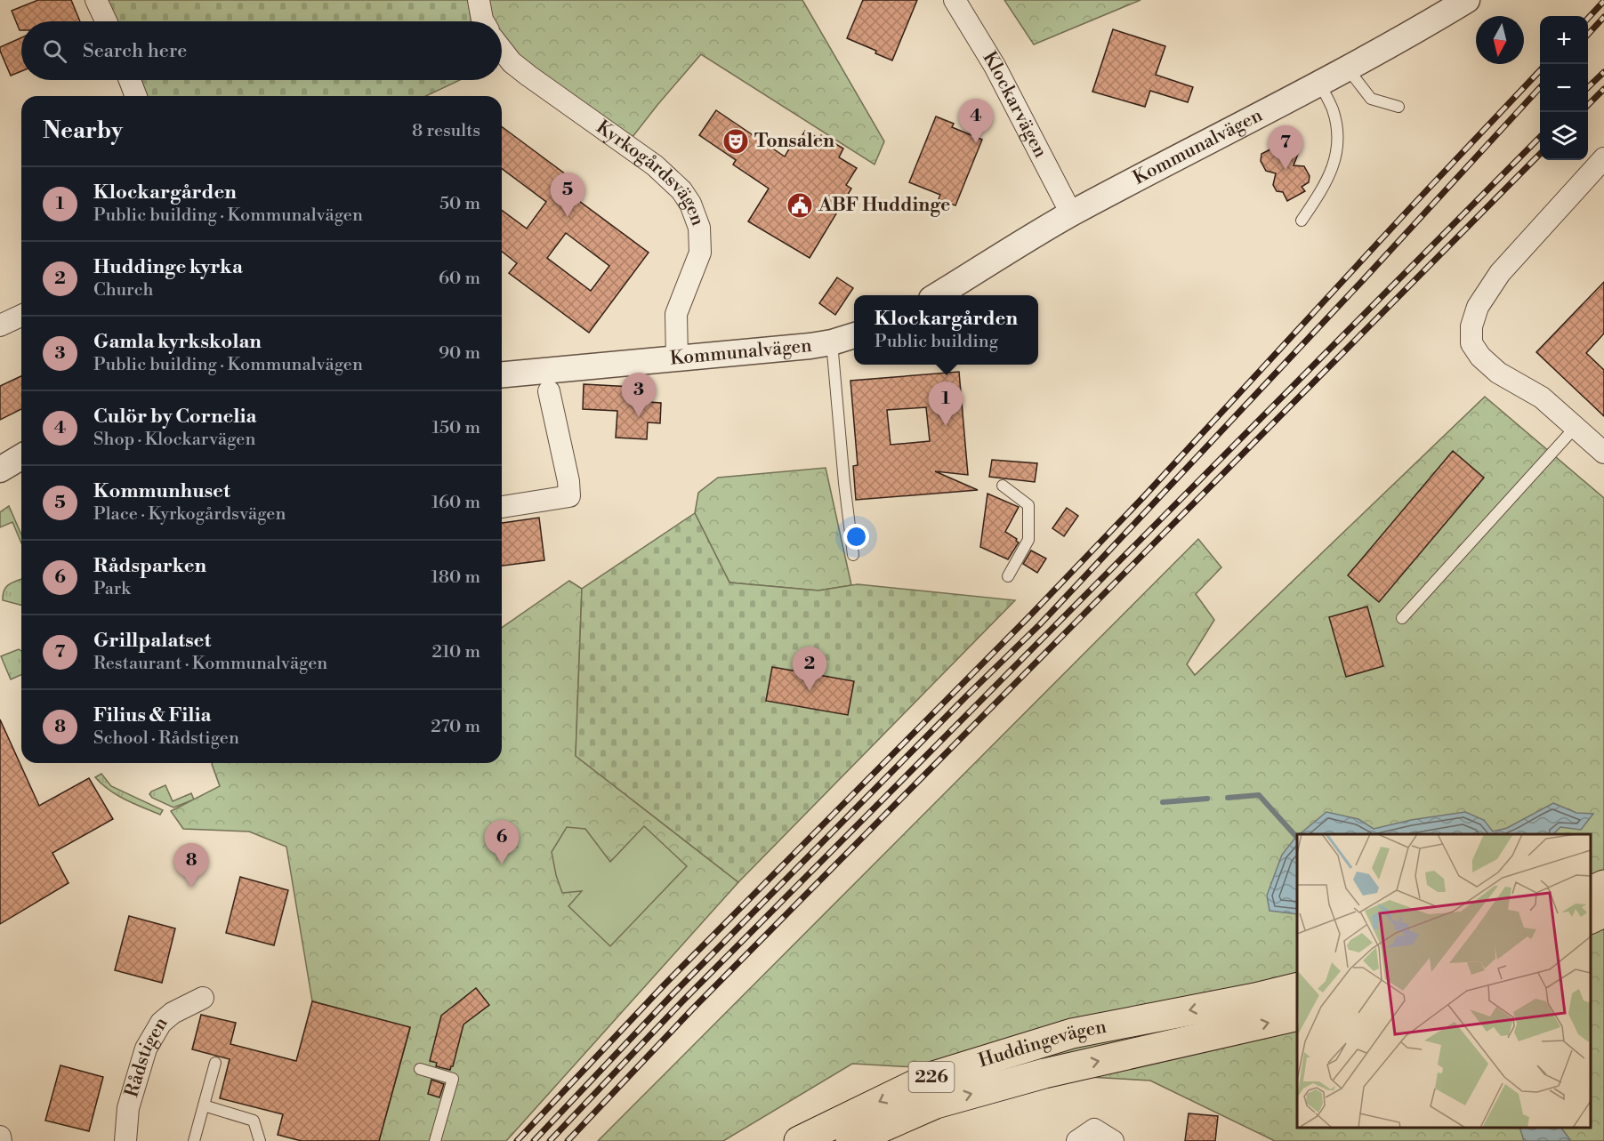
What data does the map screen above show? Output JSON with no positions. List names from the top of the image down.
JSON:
{
  "streets": {
    "main road": ["Huddingevägen", "226"],
    "street": [
      "Klockarvägen",
      "Kommunalvägen",
      "Kyrkogårdsvägen",
      "Rådstigen"
    ]
  },
  "crossings": [
    ["Klockarvägen", "Kommunalvägen"],
    ["Kommunalvägen", "Kyrkogårdsvägen"]
  ],
  "places": {
    "theatre": ["Tonsalen"],
    "public building": ["ABF Huddinge"]
  },
  "north": "bottom",
  "page": {
    "map_buttons": ["+", "−"],
    "search": "Search here",
    "heading": ["Nearby", "8 results"],
    "pins": [
      "4",
      "7",
      "5",
      "3",
      "1",
      "2",
      "6",
      "8"
    ],
    "list": [
      {
        "mark": "1",
        "name": "Klockargården",
        "note": "Public building · Kommunalvägen",
        "value": "50 m"
      },
      {
        "mark": "2",
        "name": "Huddinge kyrka",
        "note": "Church",
        "value": "60 m"
      },
      {
        "mark": "3",
        "name": "Gamla kyrkskolan",
        "note": "Public building · Kommunalvägen",
        "value": "90 m"
      },
      {
        "mark": "4",
        "name": "Culör by Cornelia",
        "note": "Shop · Klockarvägen",
        "value": "150 m"
      },
      {
        "mark": "5",
        "name": "Kommunhuset",
        "note": "Place · Kyrkogårdsvägen",
        "value": "160 m"
      },
      {
        "mark": "6",
        "name": "Rådsparken",
        "note": "Park",
        "value": "180 m"
      },
      {
        "mark": "7",
        "name": "Grillpalatset",
        "note": "Restaurant · Kommunalvägen",
        "value": "210 m"
      },
      {
        "mark": "8",
        "name": "Filius & Filia",
        "note": "School · Rådstigen",
        "value": "270 m"
      }
    ],
    "popup": ["Klockargården", "Public building"]
  }
}
